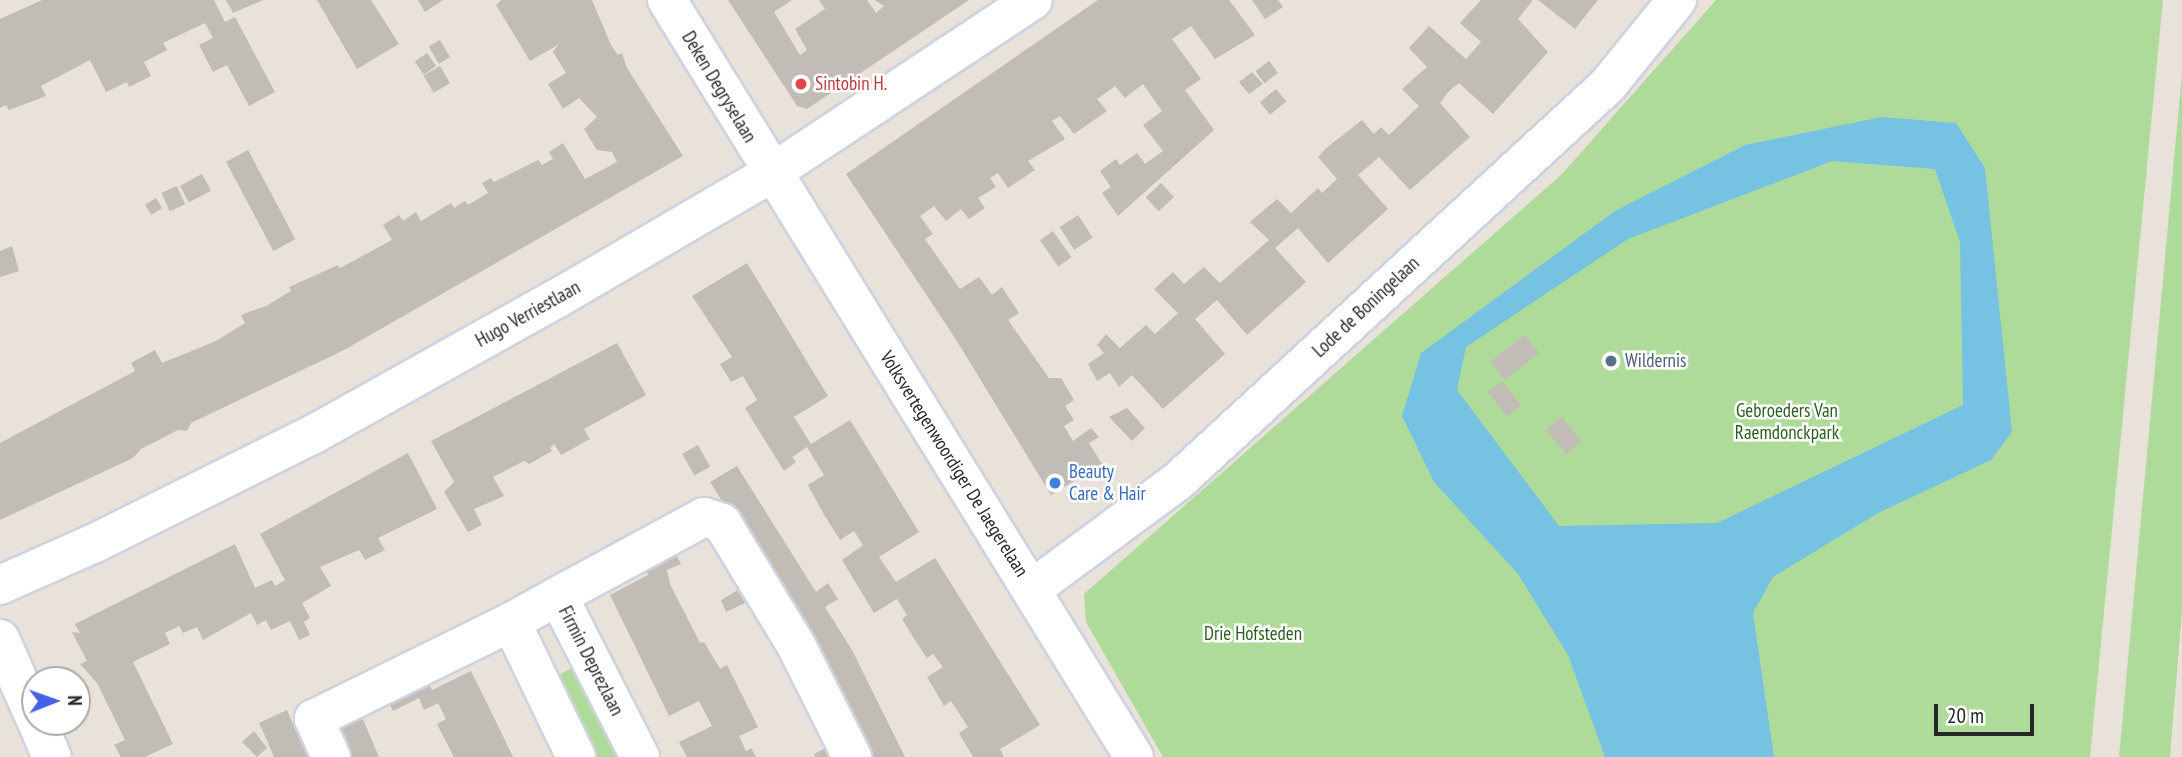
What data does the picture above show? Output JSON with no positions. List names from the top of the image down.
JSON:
{
  "streets": {
    "street": [
      "Deken Degryselaan",
      "Lode de Boningelaan",
      "Hugo Verriestlaan",
      "Volksvertegenwoordiger De Jaegerelaan",
      "Firmin Deprezlaan"
    ]
  },
  "crossings": [
    ["Deken Degryselaan", "Hugo Verriestlaan"],
    ["Deken Degryselaan", "Volksvertegenwoordiger De Jaegerelaan"],
    ["Lode de Boningelaan", "Volksvertegenwoordiger De Jaegerelaan"],
    ["Hugo Verriestlaan", "Volksvertegenwoordiger De Jaegerelaan"]
  ],
  "parks": ["Gebroeders Van Raemdonckpark", "Drie Hofsteden"],
  "places": ["Sintobin H.", "Wildernis", "Beauty Care & Hair"],
  "scale_bar": "20 m",
  "north": "right"
}
